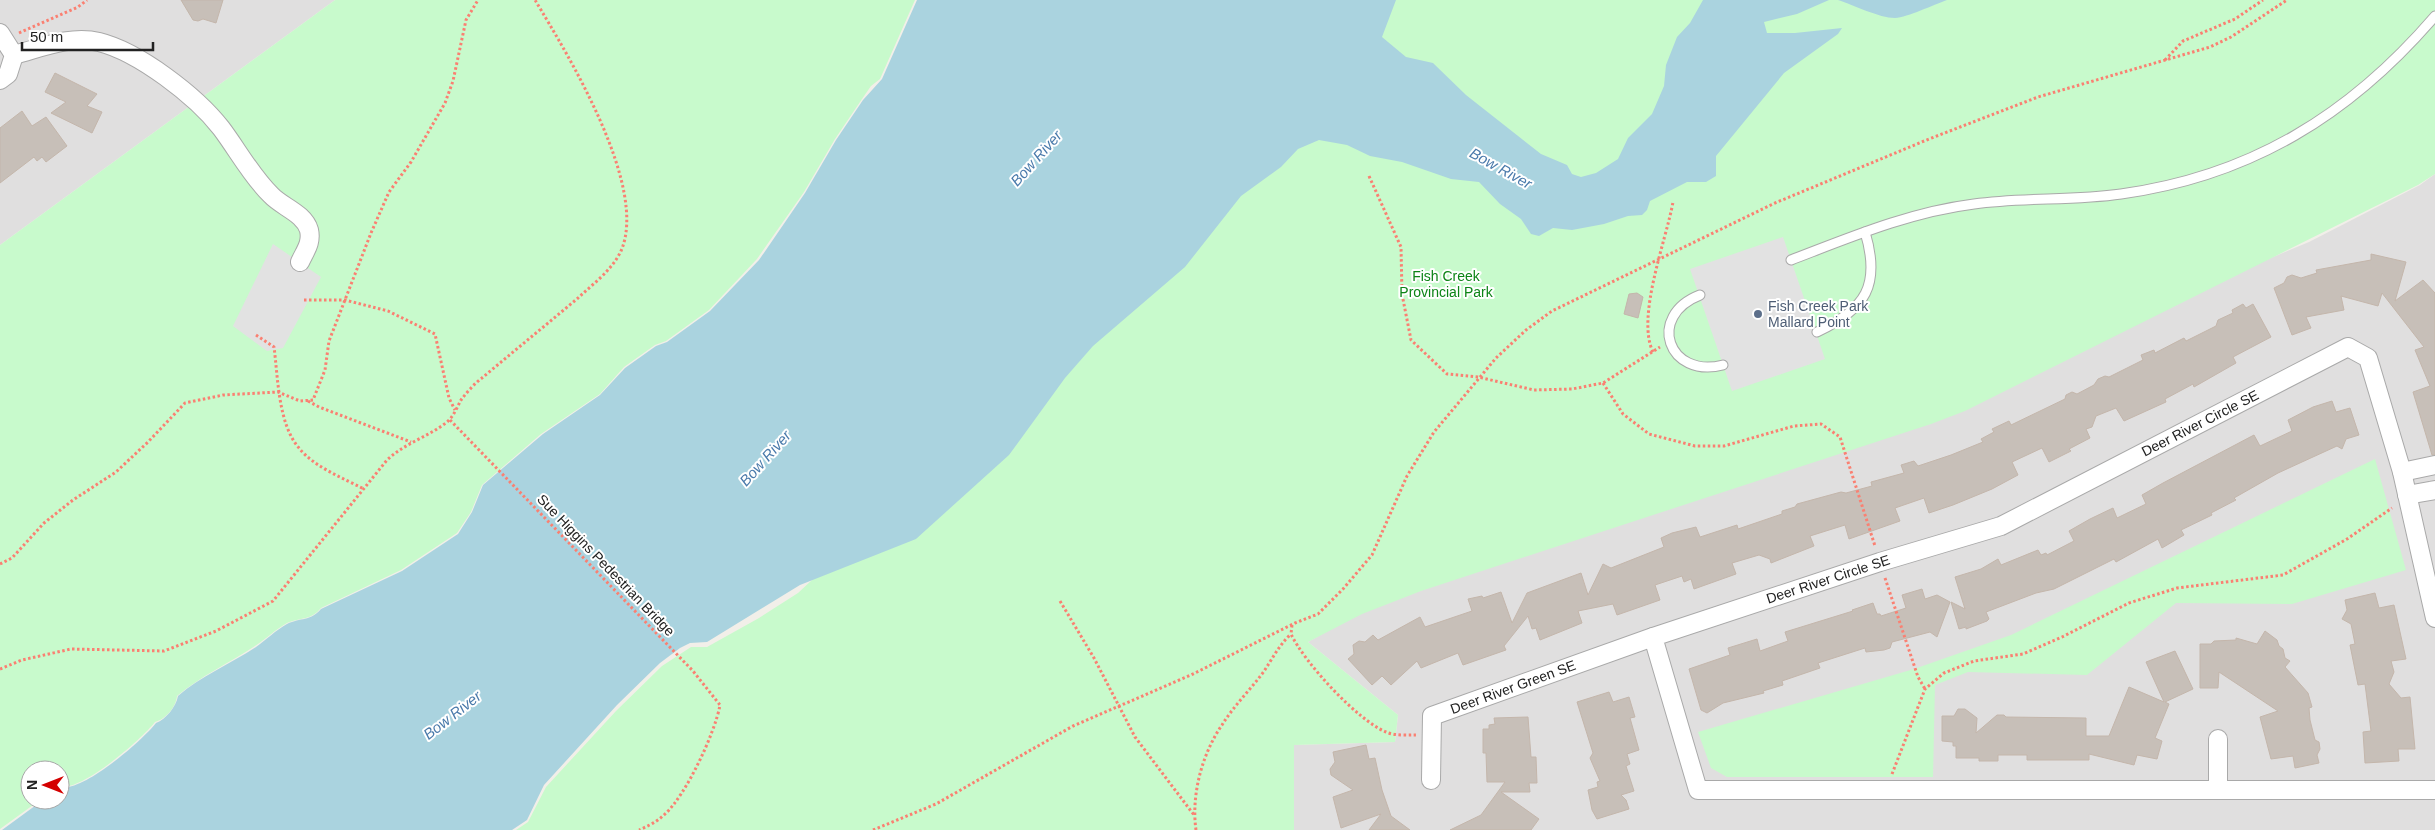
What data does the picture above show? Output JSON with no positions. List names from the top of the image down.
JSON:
{
  "streets": {
    "street": ["Deer River Circle SE", "Deer River Green SE"],
    "path": ["Sue Higgins Pedestrian Bridge"]
  },
  "crossings": [
    ["Deer River Circle SE", "Deer River Green SE"]
  ],
  "water": ["Bow River"],
  "parks": ["Fish Creek Provincial Park"],
  "places": ["Fish Creek Park Mallard Point"],
  "scale_bar": "50 m",
  "north": "left"
}
